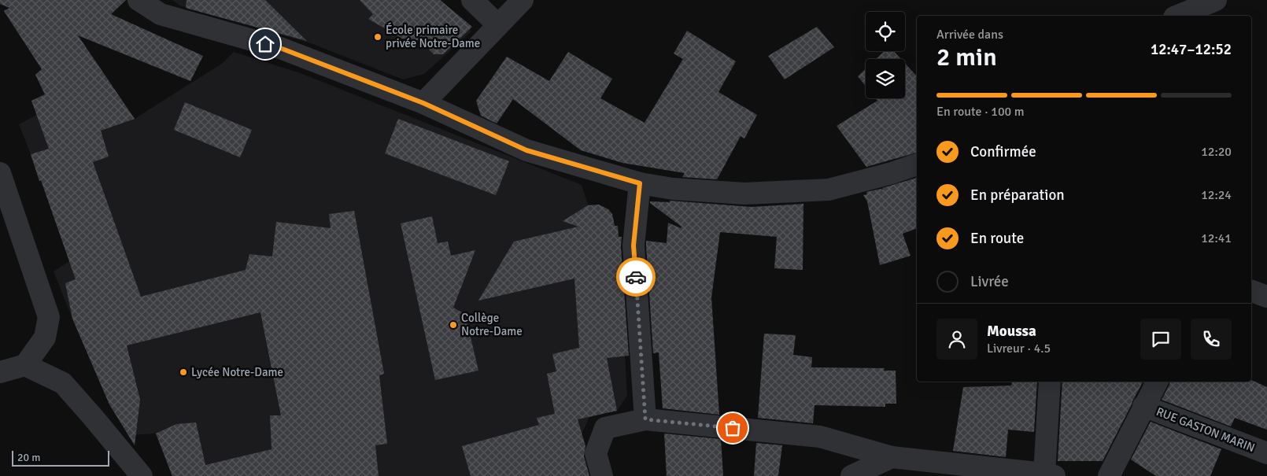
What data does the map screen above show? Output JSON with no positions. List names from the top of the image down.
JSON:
{
  "streets": {
    "street": ["RUE GASTON MARIN"]
  },
  "places": ["École primaire privée Notre-Dame", "Collège Notre-Dame", "Lycée Notre-Dame"],
  "scale_bar": "20 m",
  "page": {
    "heading": ["2 min", "Arrivée dans", "12:47–12:52"],
    "panel": ["Moussa", "Livreur · 4.5"],
    "bar": "En route · 100 m",
    "list": [
      ["Confirmée", "12:20"],
      ["En préparation", "12:24"],
      ["En route", "12:41"],
      "Livrée"
    ],
    "scale": "20 m"
  }
}
